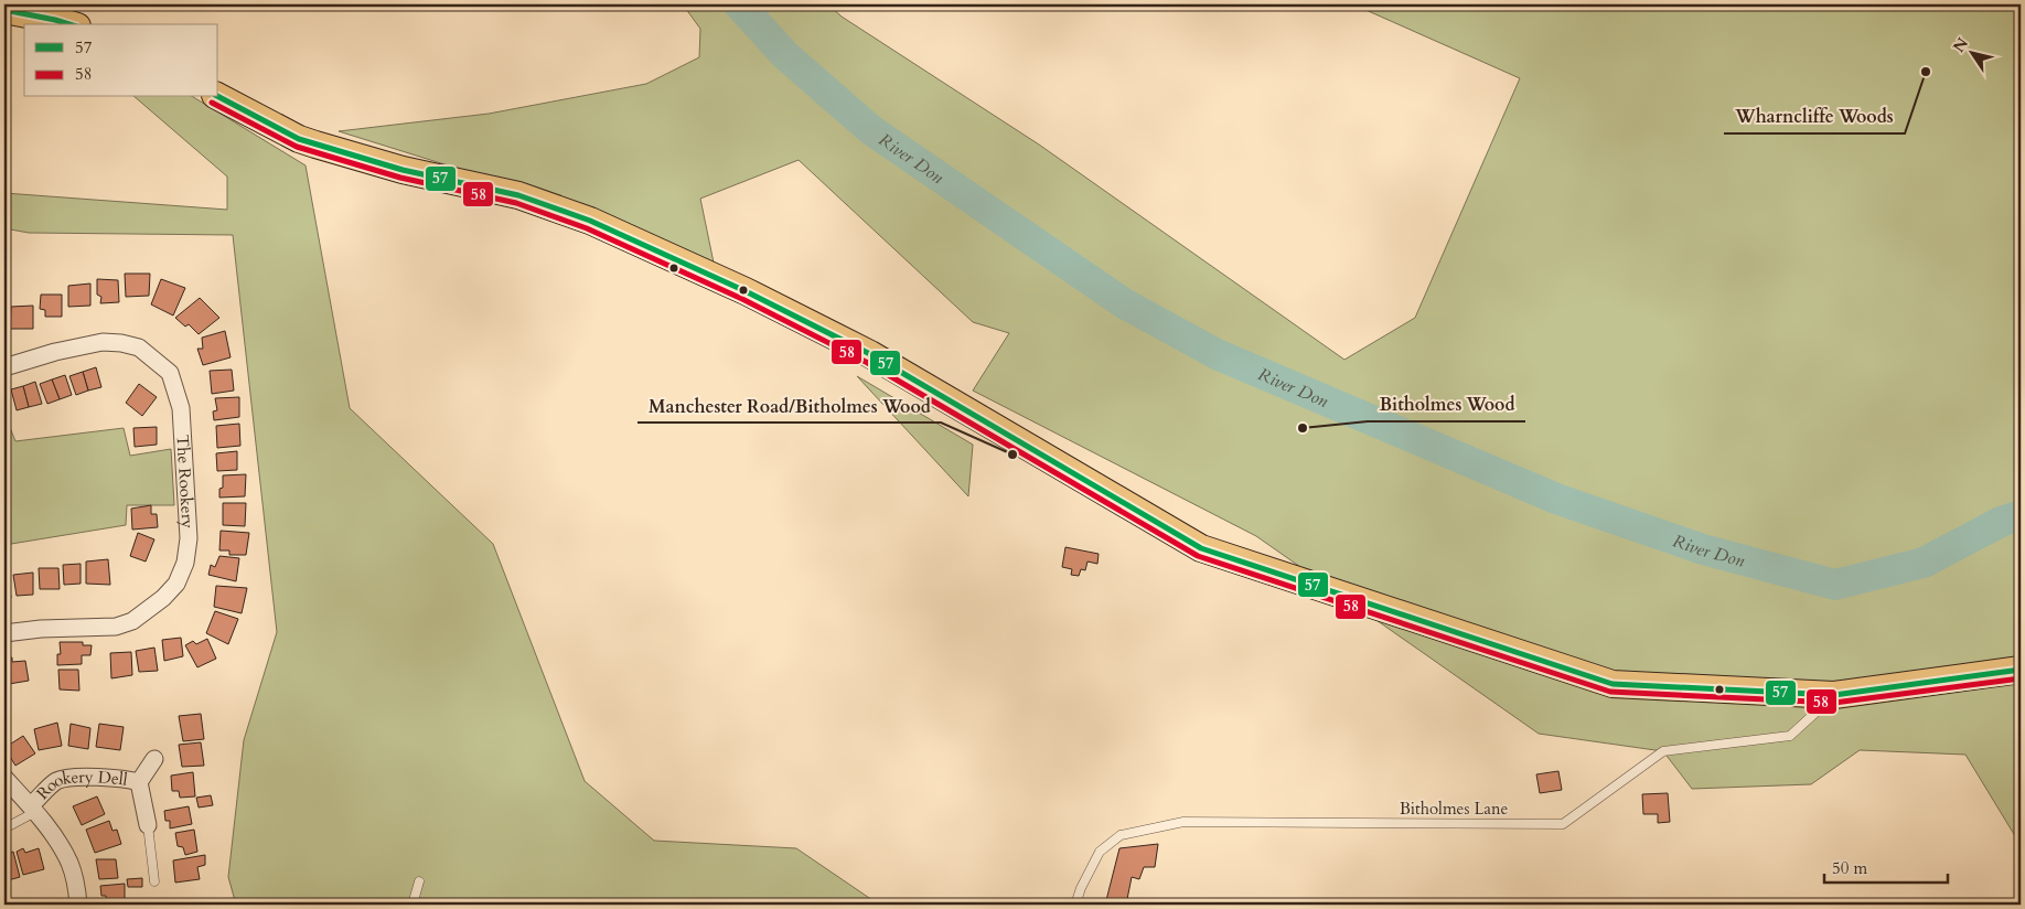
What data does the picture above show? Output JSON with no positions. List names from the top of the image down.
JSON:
{
  "streets": {
    "street": ["The Rookery", "Rookery Dell"],
    "lane": ["Bitholmes Lane"]
  },
  "water": ["River Don"],
  "places": ["Wharncliffe Woods", "Bitholmes Wood", "Manchester Road/Bitholmes Wood"],
  "lines": ["transit line 57", "transit line 58"],
  "legend": ["57", "58"],
  "scale_bar": "50 m",
  "north": "top left"
}
